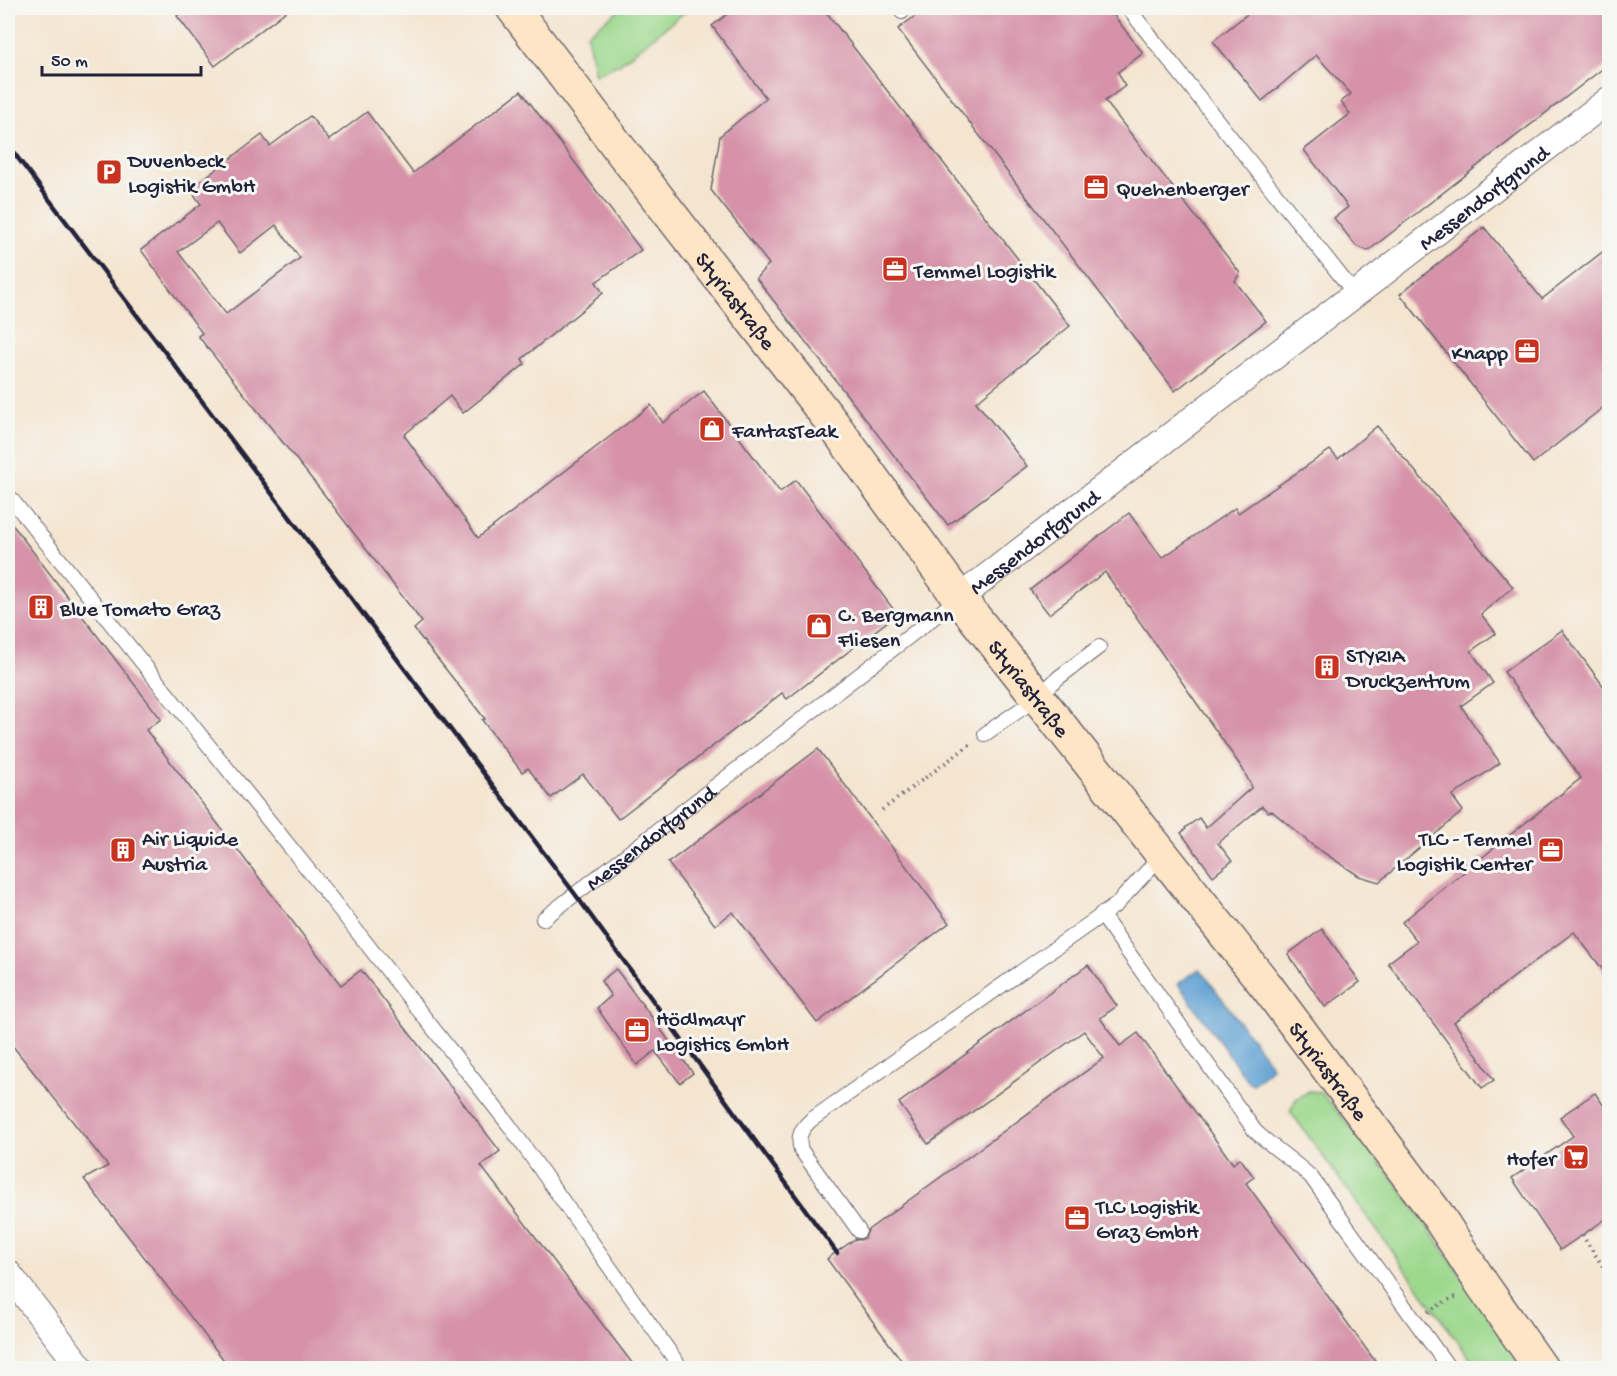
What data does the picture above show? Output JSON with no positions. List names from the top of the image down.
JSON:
{
  "streets": {
    "street": ["Messendorfgrund", "Styriastraße"]
  },
  "crossings": [
    ["Messendorfgrund", "Styriastraße"]
  ],
  "places": {
    "parking": ["Duvenbeck Logistik GmbH"],
    "office": [
      "Quehenberger",
      "Temmel Logistik",
      "Knapp",
      "TLC - Temmel Logistik Center",
      "Hödlmayr Logistics GmbH",
      "TLC Logistik Graz GmbH"
    ],
    "shop": ["FantasTeak", "C. Bergmann Fliesen"],
    "building": ["Blue Tomato Graz", "STYRIA Druckzentrum", "Air Liquide Austria"],
    "supermarket": ["Hofer"]
  },
  "scale_bar": "50 m"
}
